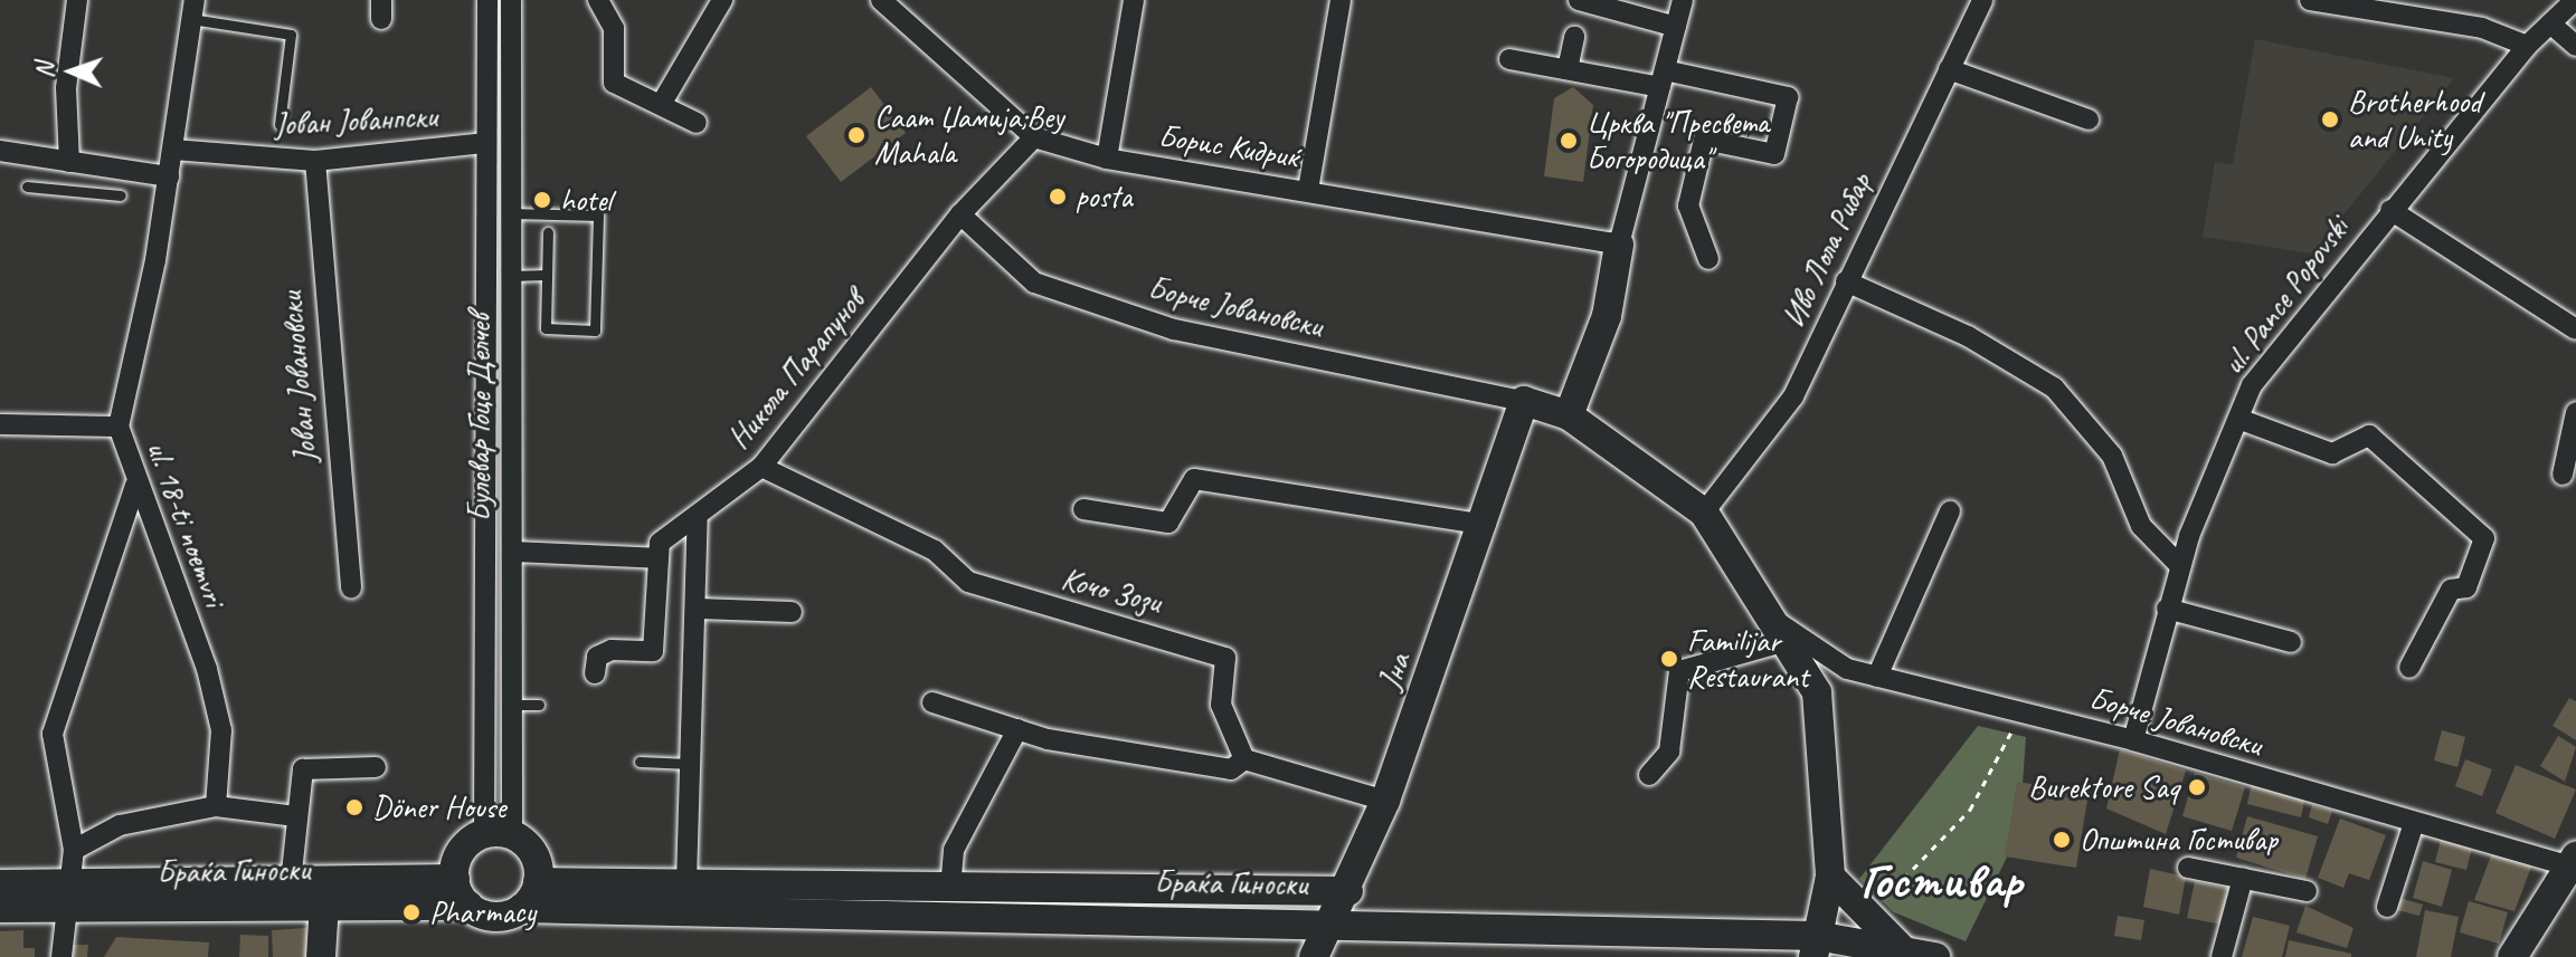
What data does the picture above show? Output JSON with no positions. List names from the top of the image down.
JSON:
{
  "streets": {
    "street": [
      "Јован Јованпски",
      "Борис Кидриќ",
      "Иво Лола Рибар",
      "ul. Pance Popovski",
      "Борче Јовановски",
      "Никола Парапунов",
      "Јован Јовановски",
      "Булевар Гоце Делчев",
      "ul. 18-ti noemvri",
      "Кочо Зози",
      "Јна",
      "Браќа Гиноски"
    ]
  },
  "crossings": [
    ["Јован Јованпски", "Јован Јовановски"],
    ["Јован Јованпски", "Булевар Гоце Делчев"],
    ["Јован Јованпски", "ul. 18-ti noemvri"],
    ["Борис Кидриќ", "Никола Парапунов"],
    ["ul. Pance Popovski", "Борче Јовановски"],
    ["Борче Јовановски", "Никола Парапунов"],
    ["Борче Јовановски", "Јна"],
    ["Никола Парапунов", "Кочо Зози"],
    ["Булевар Гоце Делчев", "Браќа Гиноски"],
    ["Јна", "Браќа Гиноски"]
  ],
  "districts": ["Гостивар"],
  "places": [
    "Brotherhood and Unity",
    "Саат Џамија;Bey Mahala",
    "Црква \"Пресвета Богородица\"",
    "posta",
    "hotel",
    "Familijar Restaurant",
    "Burektore Saq",
    "Döner House",
    "Општина Гостивар",
    "Pharmacy"
  ],
  "north": "left"
}
